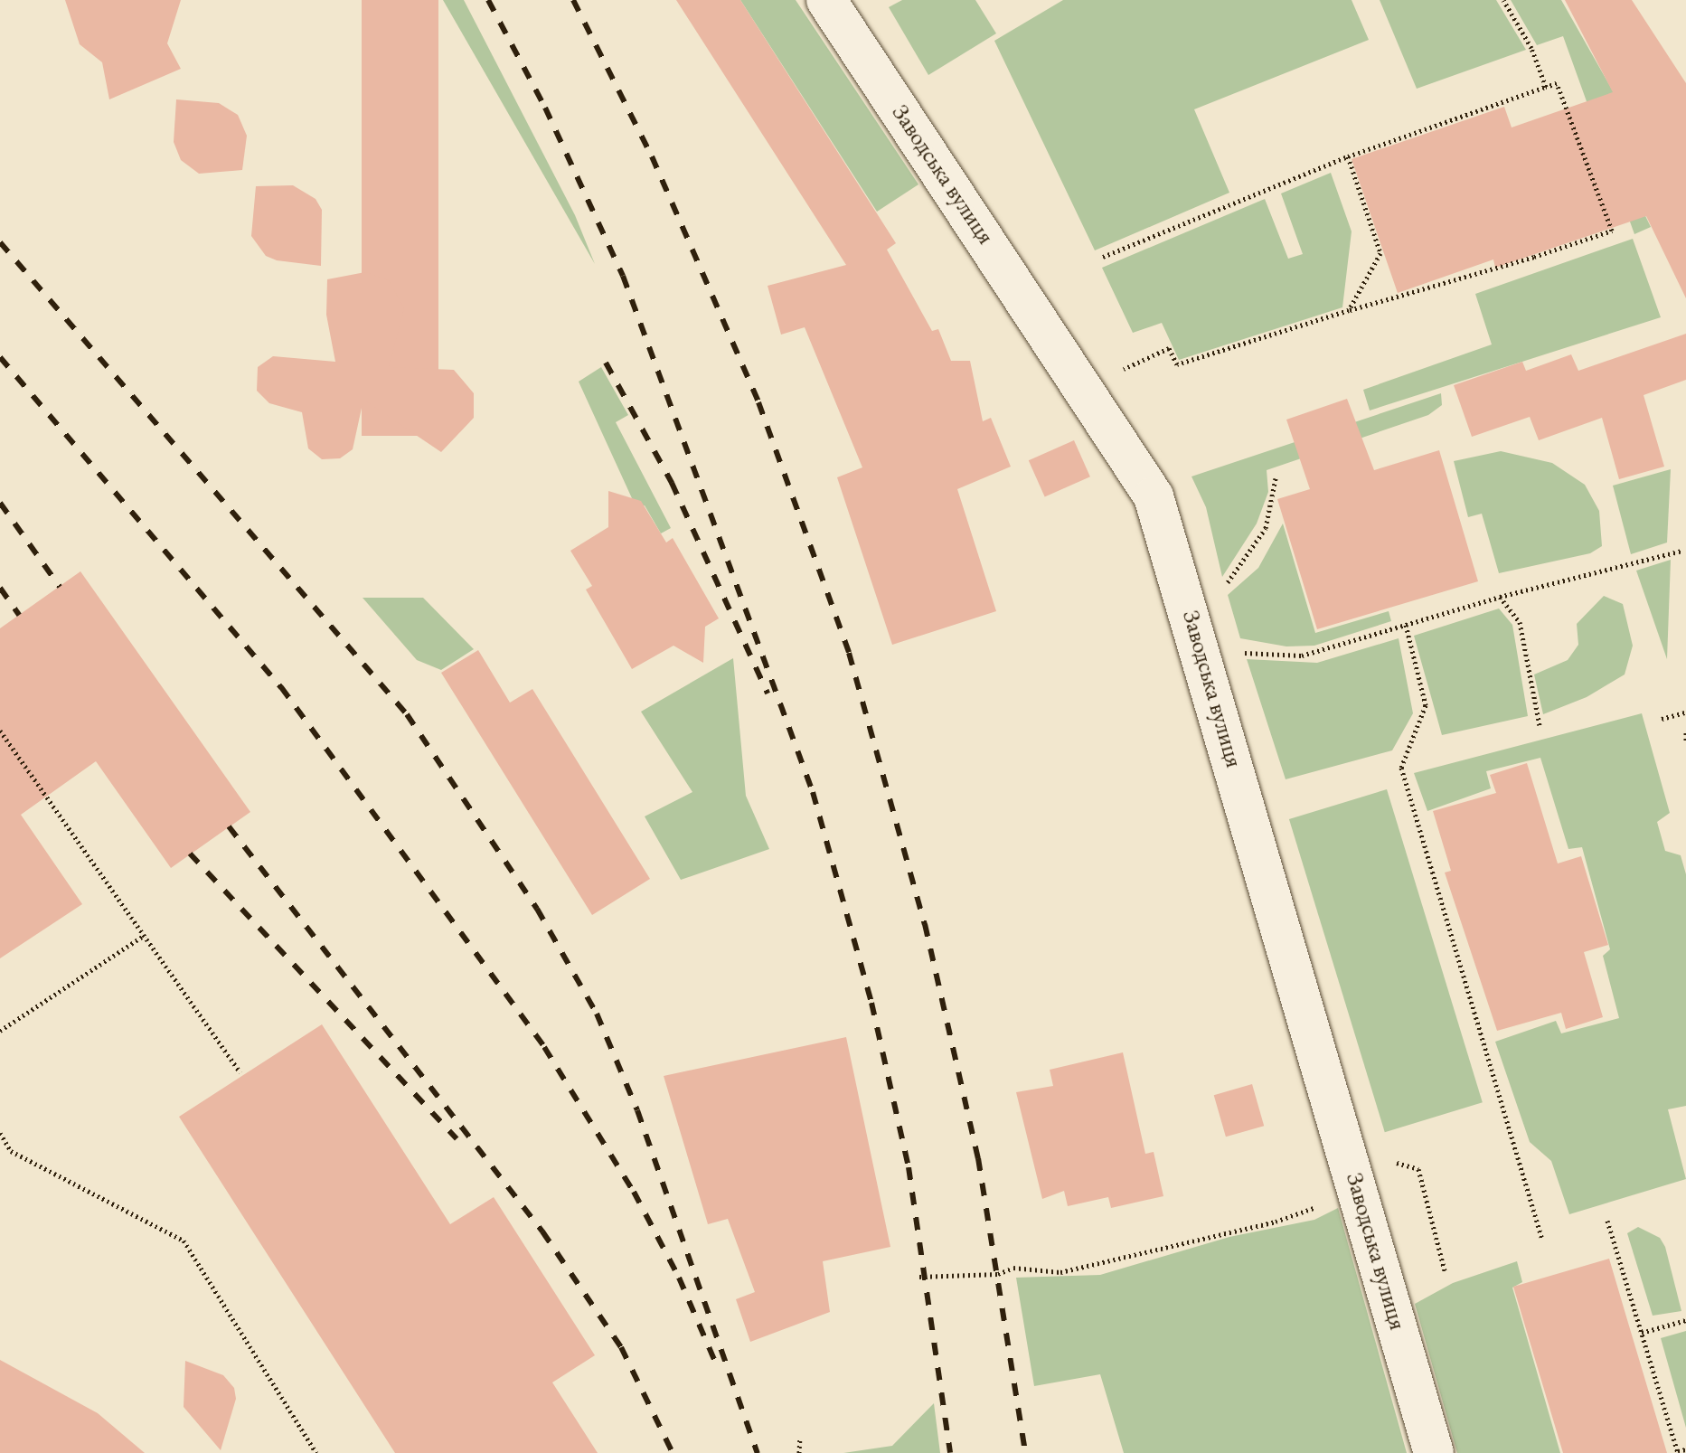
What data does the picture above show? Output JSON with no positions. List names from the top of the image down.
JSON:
{
  "streets": {
    "street": ["Заводська вулиця"]
  }
}
